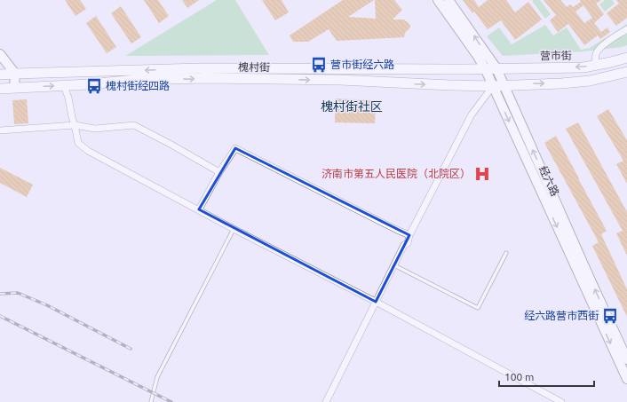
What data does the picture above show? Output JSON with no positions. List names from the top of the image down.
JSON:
{
  "streets": {
    "main road": ["营市街", "槐村街", "经六路"]
  },
  "crossings": [
    ["营市街", "槐村街"],
    ["营市街", "经六路"],
    ["槐村街", "经六路"]
  ],
  "districts": ["槐村街社区"],
  "places": {
    "bus stop": ["营市街经六路", "槐村街经四路", "经六路营市西街"],
    "hospital": ["济南市第五人民医院（北院区）"]
  },
  "scale_bar": "100 m"
}
